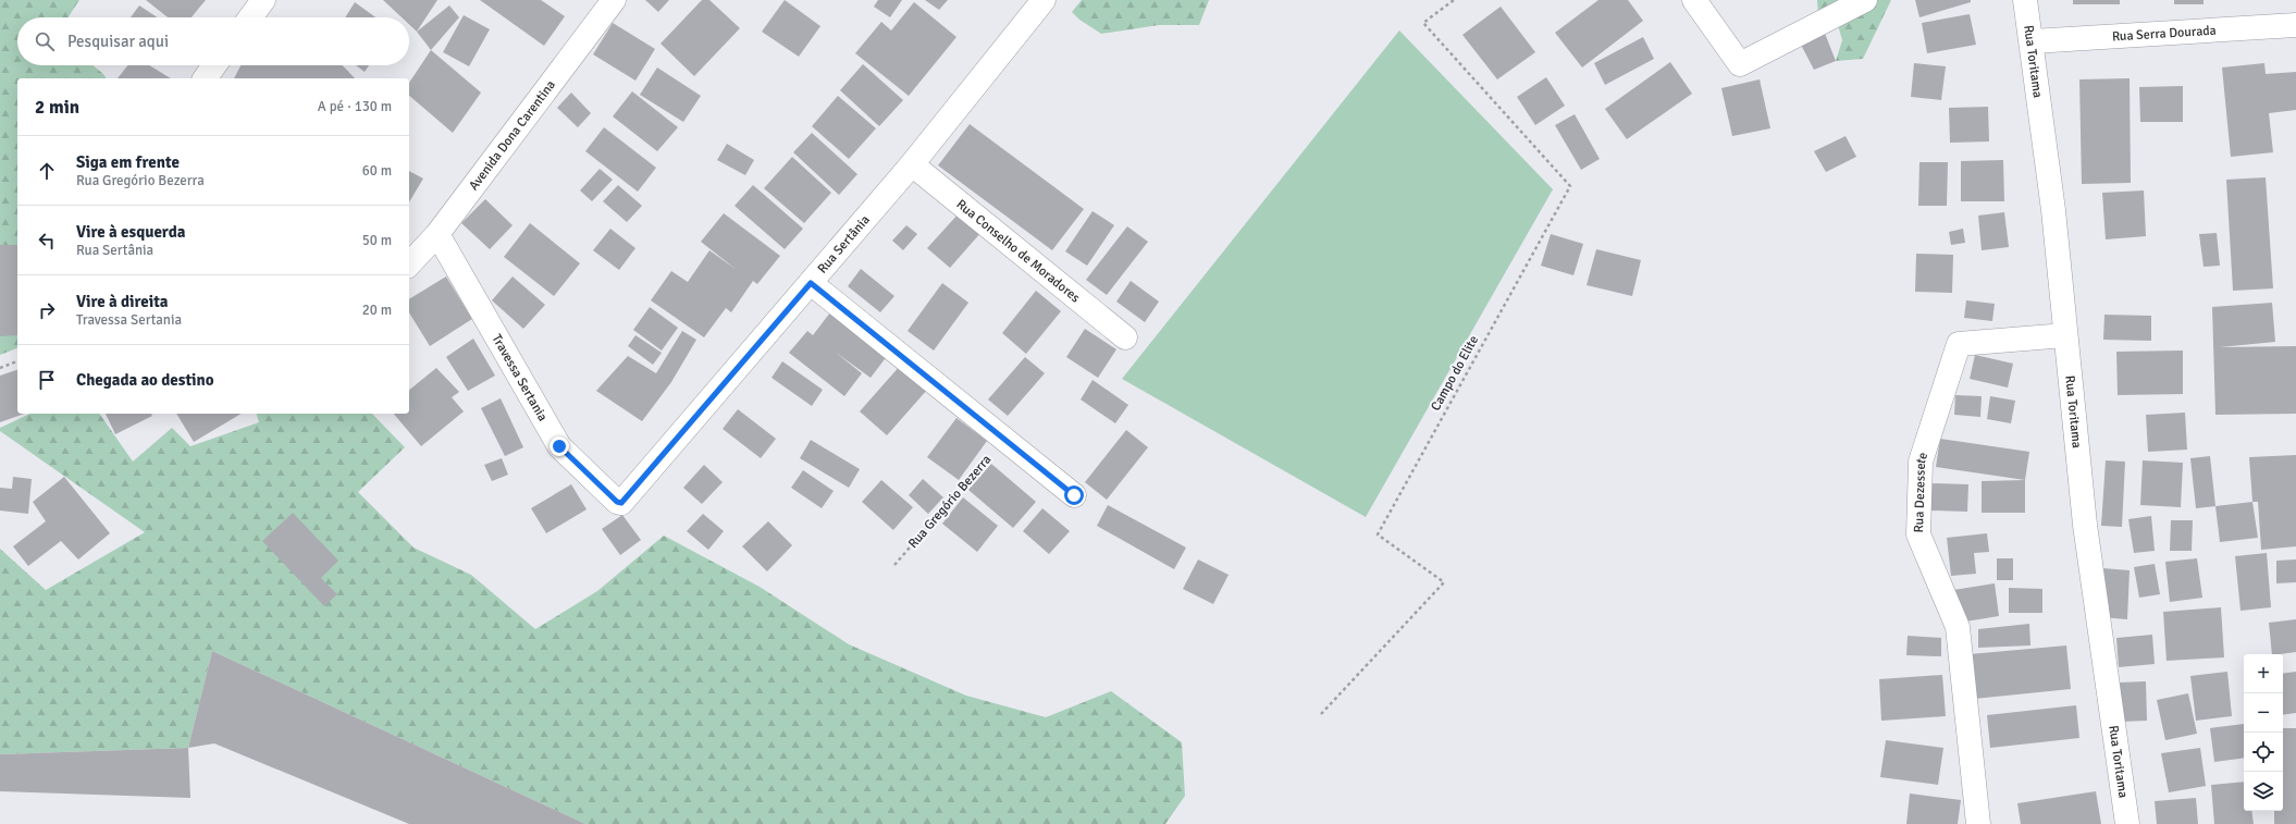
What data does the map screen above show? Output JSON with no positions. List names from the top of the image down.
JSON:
{
  "streets": {
    "street": [
      "Rua Serra Dourada",
      "Rua Toritama",
      "Avenida Dona Carentina",
      "Rua Sertânia",
      "Rua Conselho de Moradores",
      "Travessa Sertania",
      "Rua Dezessete"
    ],
    "path": ["Campo do Elite", "Rua Gregório Bezerra"]
  },
  "crossings": [
    ["Rua Serra Dourada", "Rua Toritama"],
    ["Rua Toritama", "Rua Dezessete"],
    ["Avenida Dona Carentina", "Travessa Sertania"],
    ["Rua Sertânia", "Rua Conselho de Moradores"],
    ["Rua Sertânia", "Travessa Sertania"]
  ],
  "page": {
    "search": "Pesquisar aqui",
    "heading": ["2 min", "A pé · 130 m"],
    "list": [
      ["Siga em frente", "Rua Gregório Bezerra", "60 m"],
      ["Vire à esquerda", "Rua Sertânia", "50 m"],
      ["Vire à direita", "Travessa Sertania", "20 m"],
      "Chegada ao destino"
    ],
    "map_buttons": ["+", "−"]
  }
}
